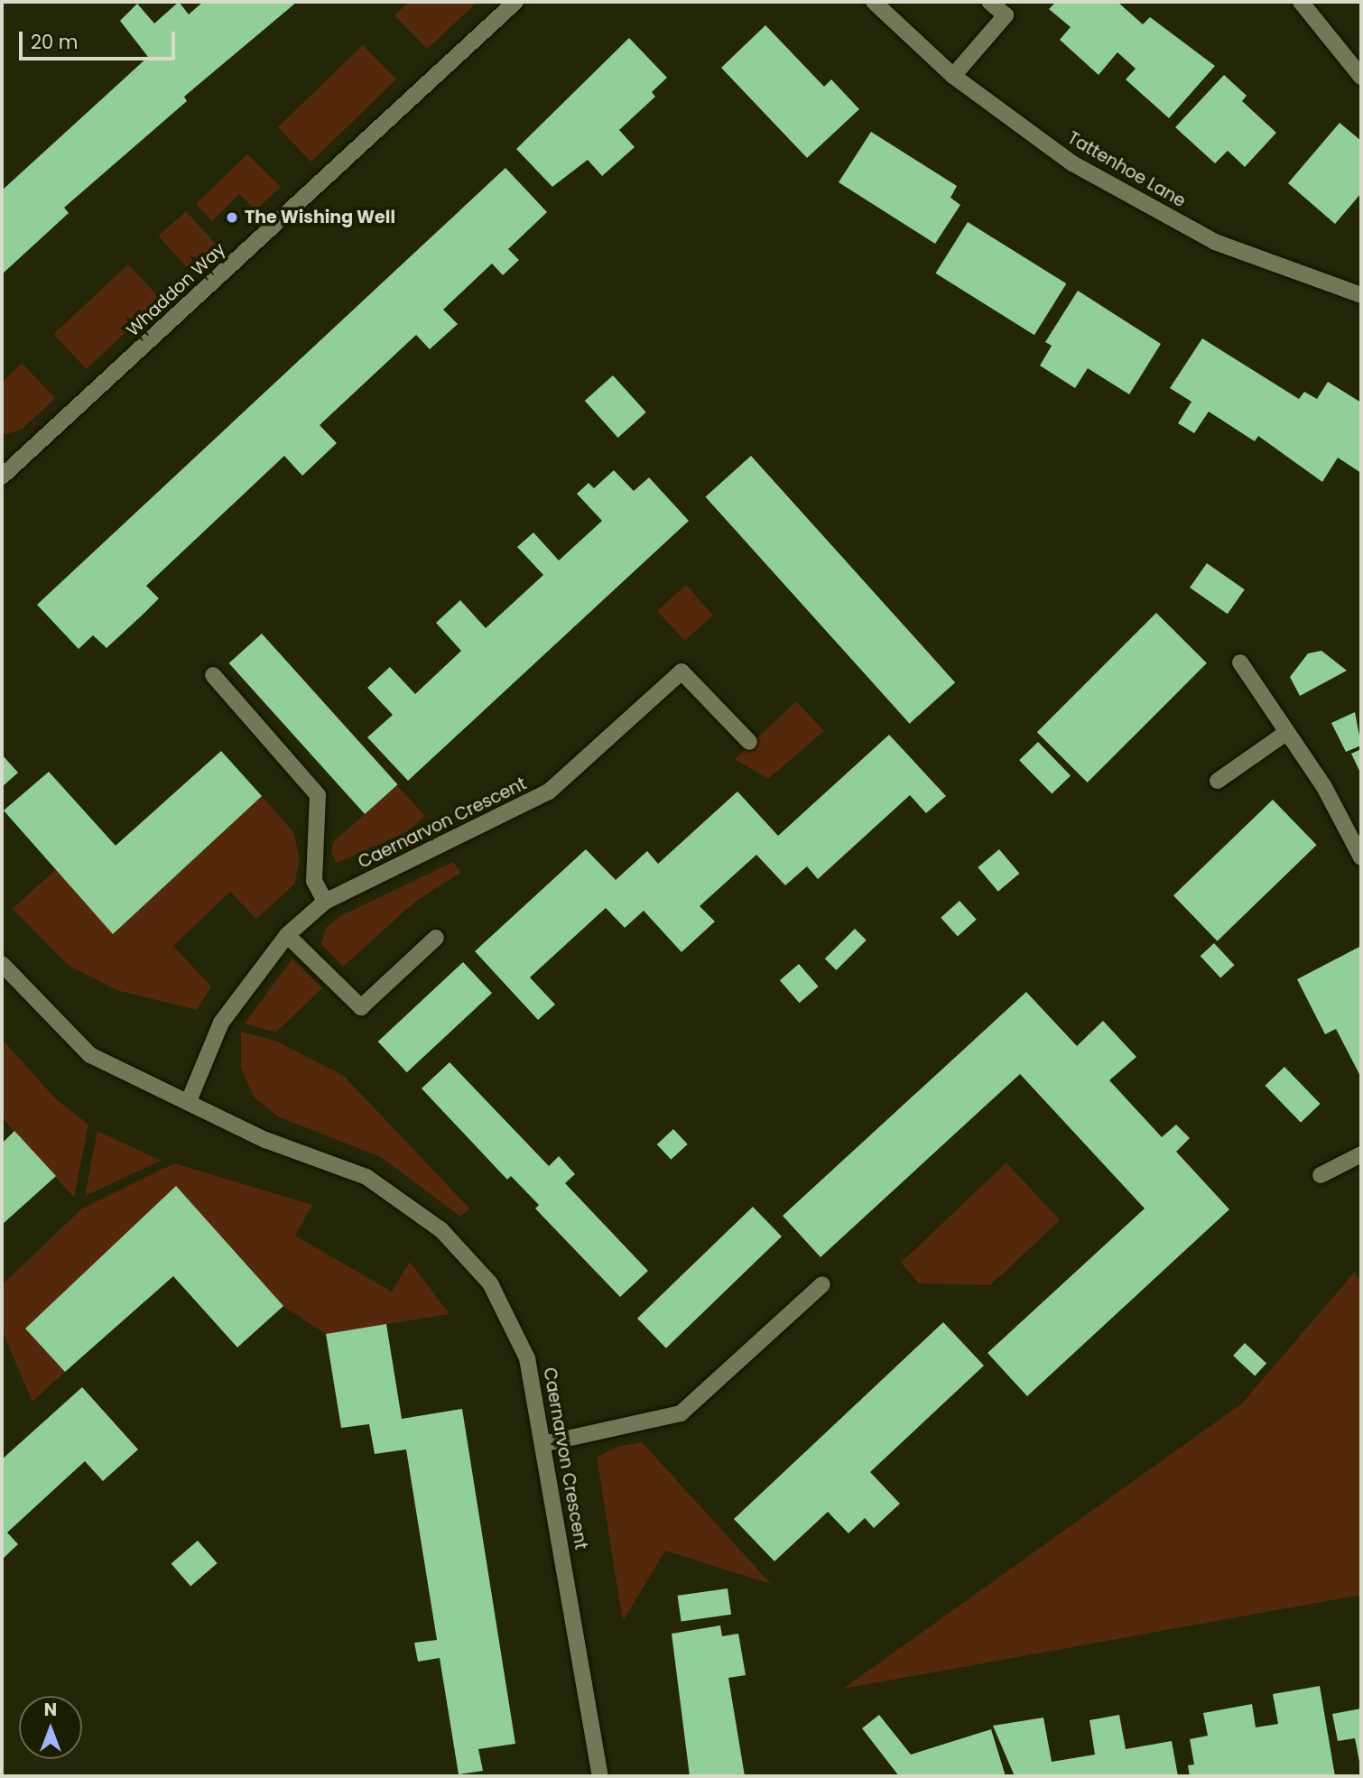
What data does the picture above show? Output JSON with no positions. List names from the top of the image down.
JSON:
{
  "streets": {
    "street": ["Tattenhoe Lane", "Whaddon Way", "Caernarvon Crescent"]
  },
  "places": ["The Wishing Well"],
  "scale_bar": "20 m",
  "north": "top"
}
